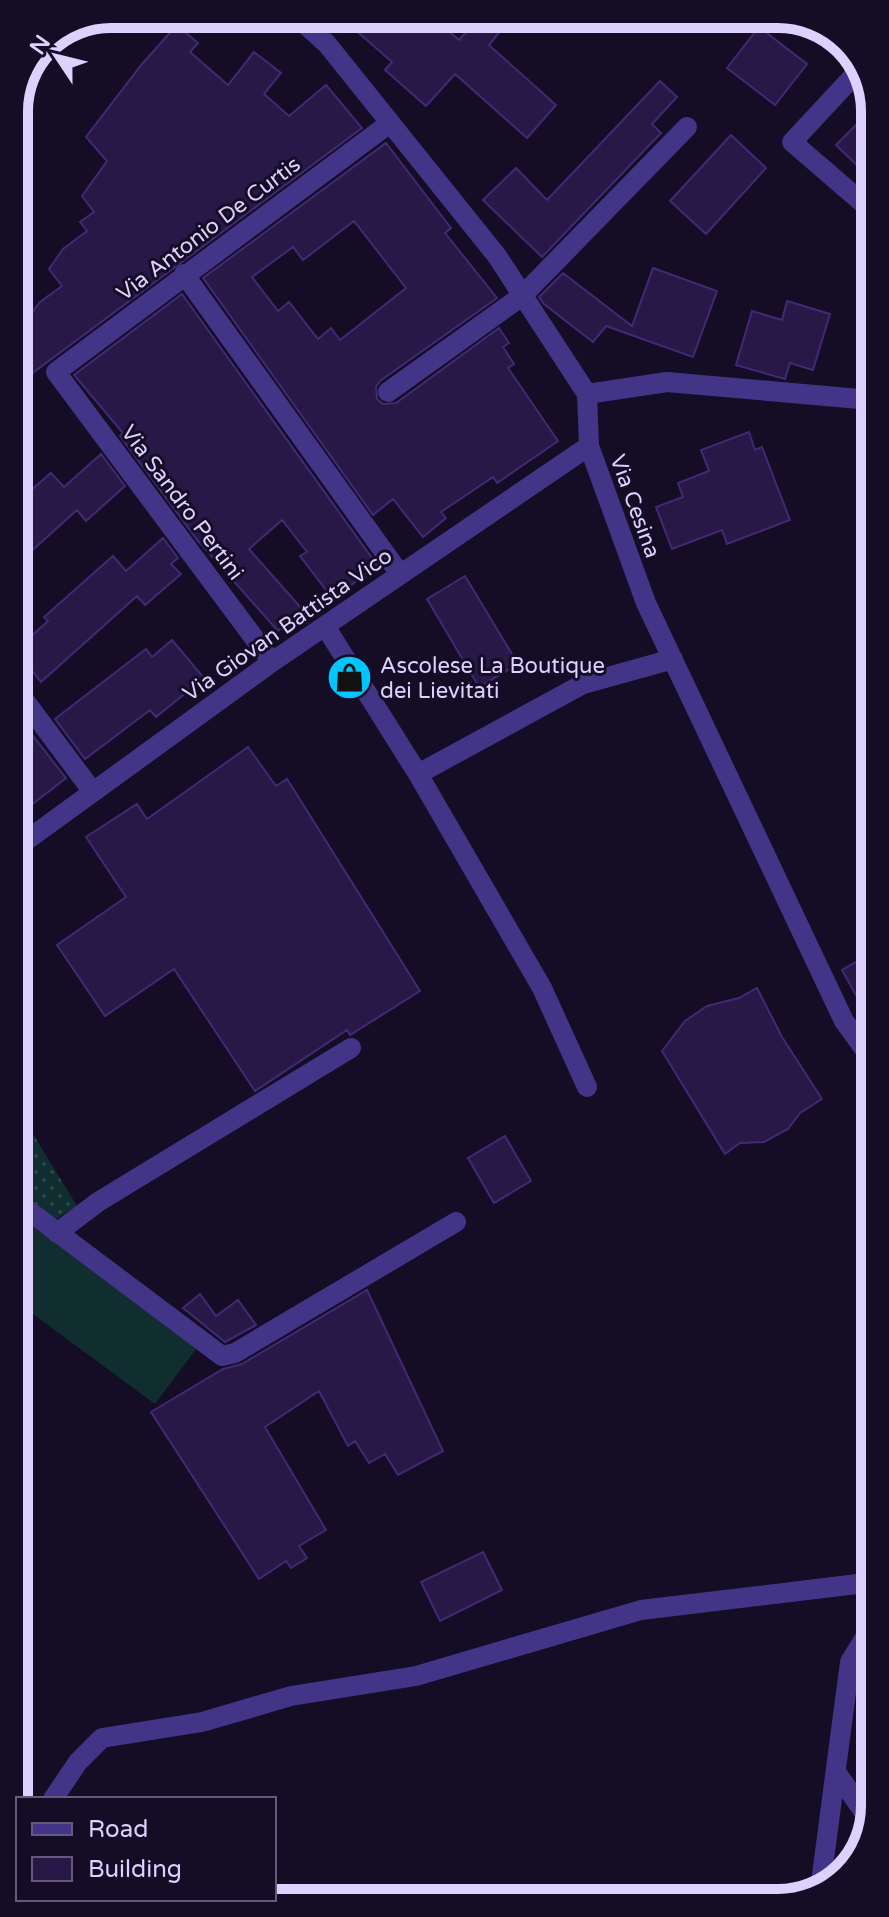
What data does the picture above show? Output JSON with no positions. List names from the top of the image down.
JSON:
{
  "streets": {
    "street": [
      "Via Antonio De Curtis",
      "Via Sandro Pertini",
      "Via Cesina",
      "Via Giovan Battista Vico"
    ]
  },
  "crossings": [
    ["Via Antonio De Curtis", "Via Sandro Pertini"],
    ["Via Sandro Pertini", "Via Giovan Battista Vico"],
    ["Via Cesina", "Via Giovan Battista Vico"]
  ],
  "places": {
    "shop": ["Ascolese La Boutique dei Lievitati"]
  },
  "legend": ["Road", "Building"],
  "north": "top left"
}
